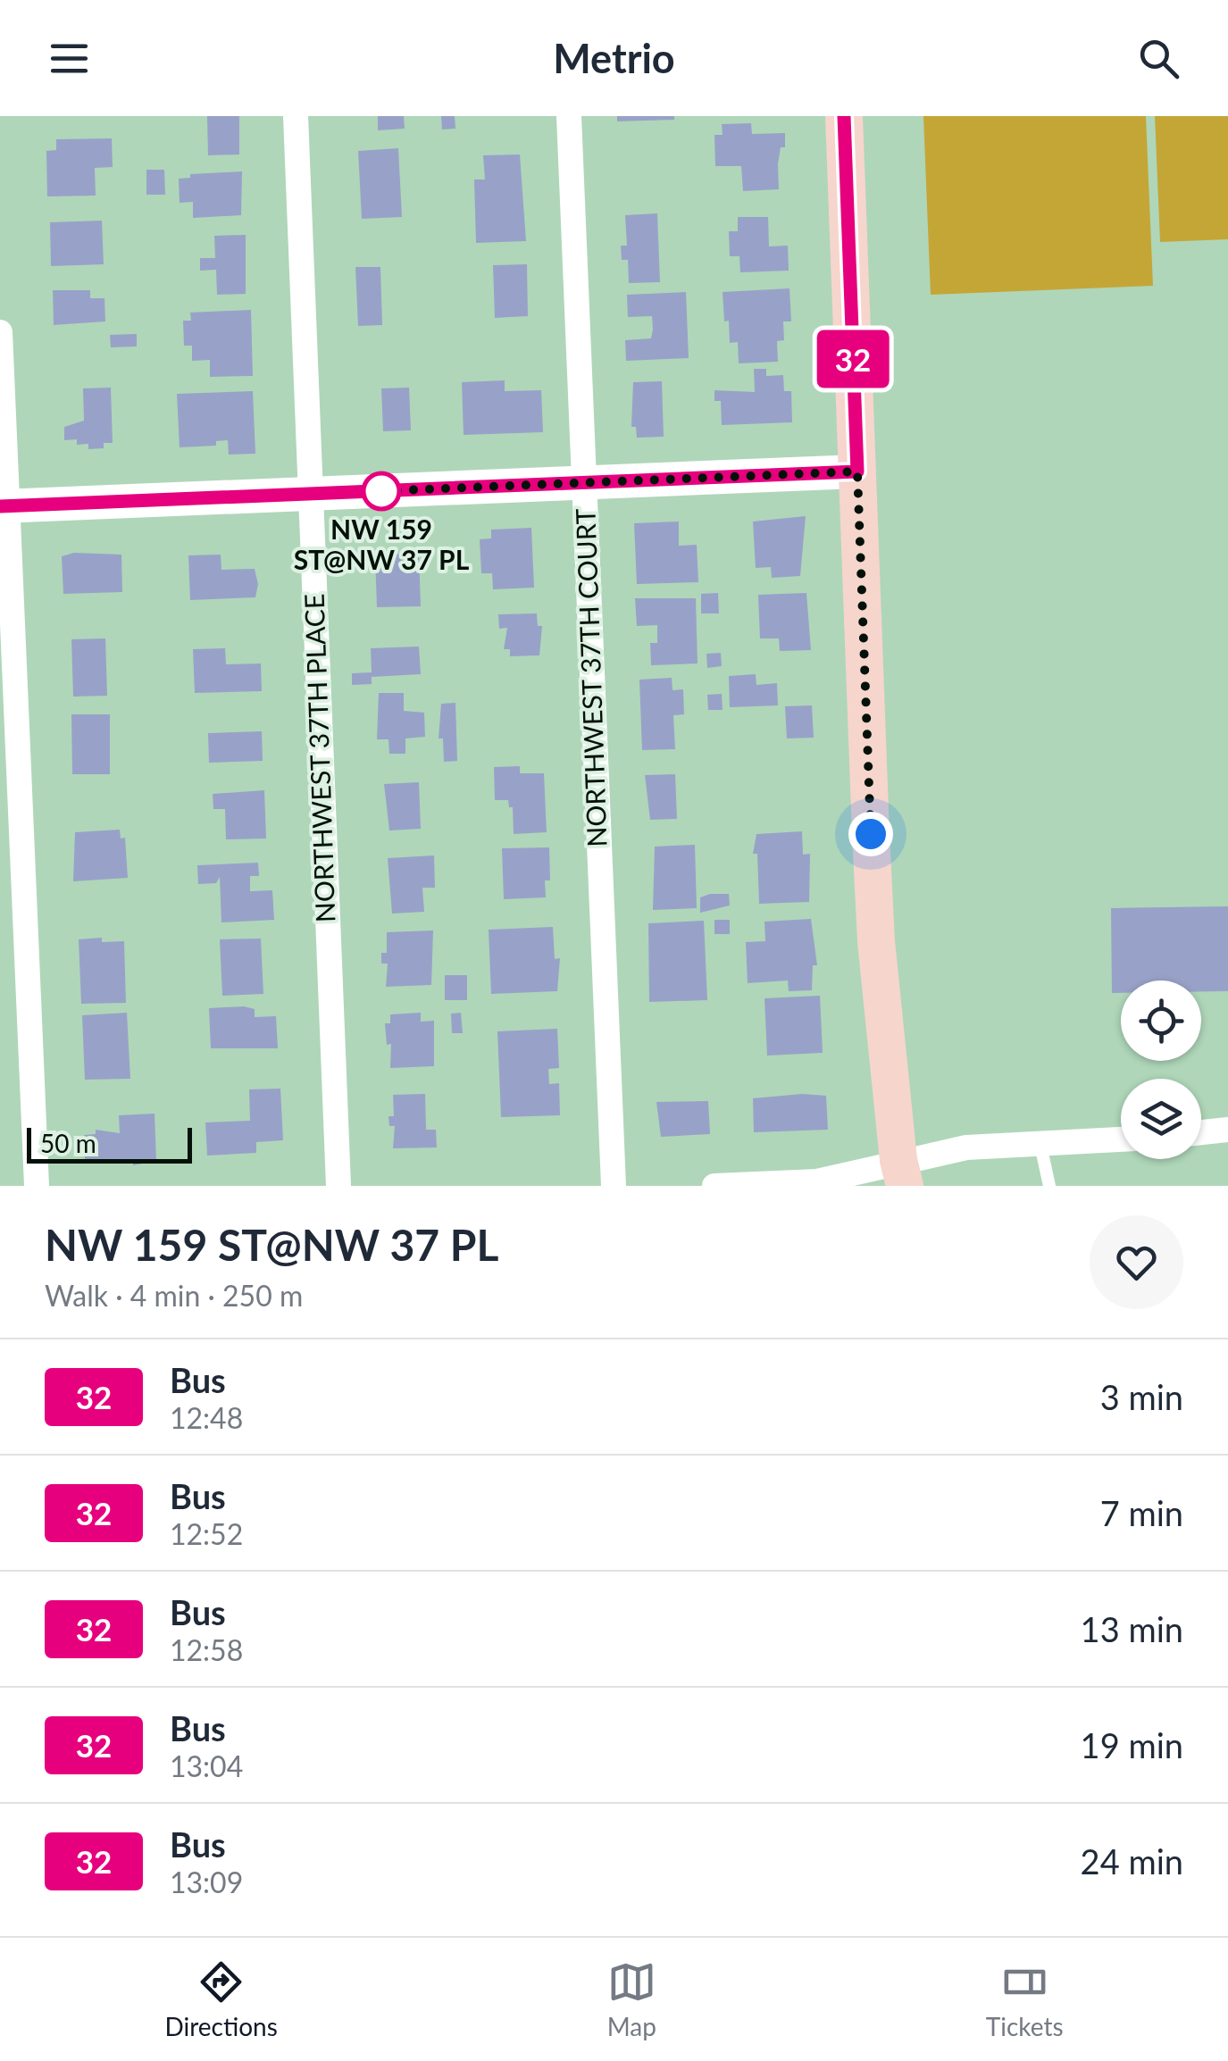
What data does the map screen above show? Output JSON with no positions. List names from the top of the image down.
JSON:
{
  "streets": {
    "street": ["NORTHWEST 37TH COURT", "NORTHWEST 37TH PLACE"]
  },
  "places": ["NW 159 ST@NW 37 PL"],
  "lines": ["bus line 32"],
  "scale_bar": "50 m",
  "page": {
    "header": "Metrio",
    "on_map": "32",
    "scale": "50 m",
    "heading": ["NW 159 ST@NW 37 PL", "Walk · 4 min · 250 m"],
    "list": [
      {
        "mark": "32",
        "name": "Bus",
        "note": "12:48",
        "value": "3 min"
      },
      {
        "mark": "32",
        "name": "Bus",
        "note": "12:52",
        "value": "7 min"
      },
      {
        "mark": "32",
        "name": "Bus",
        "note": "12:58",
        "value": "13 min"
      },
      {
        "mark": "32",
        "name": "Bus",
        "note": "13:04",
        "value": "19 min"
      },
      {
        "mark": "32",
        "name": "Bus",
        "note": "13:09",
        "value": "24 min"
      }
    ],
    "tabs": ["Directions", "Map", "Tickets"]
  }
}
